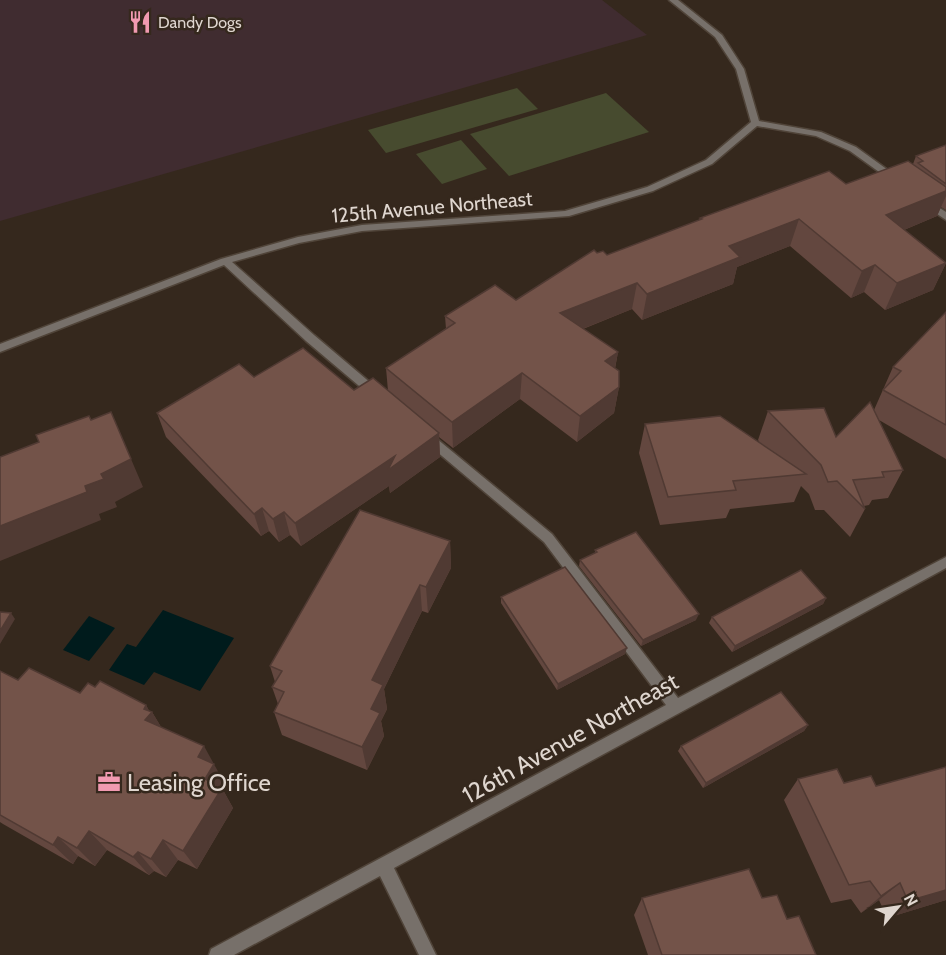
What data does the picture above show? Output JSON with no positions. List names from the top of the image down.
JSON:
{
  "streets": {
    "street": ["125th Avenue Northeast", "126th Avenue Northeast"]
  },
  "places": {
    "restaurant": ["Dandy Dogs"],
    "office": ["Leasing Office"]
  },
  "north": "top right"
}
